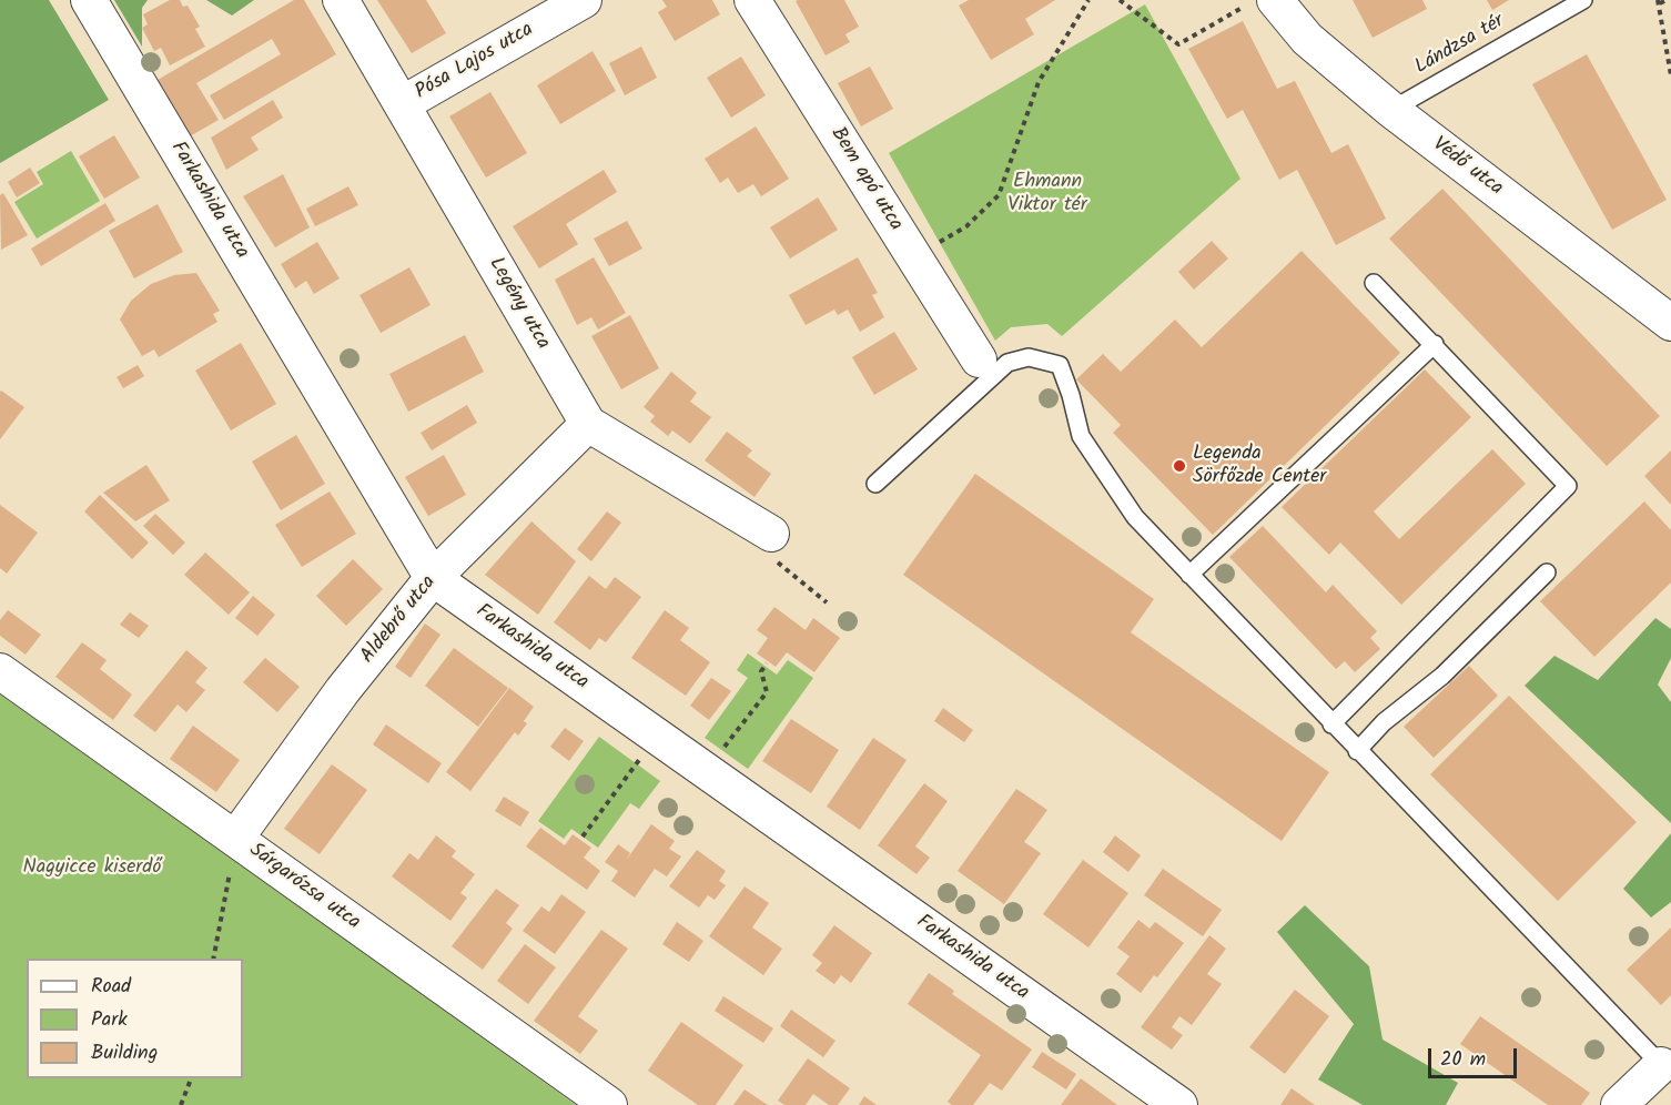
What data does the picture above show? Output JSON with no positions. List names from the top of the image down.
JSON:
{
  "streets": {
    "street": [
      "Pósa Lajos utca",
      "Védő utca",
      "Bem apó utca",
      "Farkashida utca",
      "Legény utca",
      "Aldebrő utca",
      "Sárgarózsa utca"
    ],
    "lane": ["Lándzsa tér"]
  },
  "crossings": [
    ["Lándzsa tér", "Védő utca"],
    ["Pósa Lajos utca", "Legény utca"],
    ["Farkashida utca", "Aldebrő utca"],
    ["Legény utca", "Aldebrő utca"],
    ["Aldebrő utca", "Sárgarózsa utca"]
  ],
  "parks": ["Ehmann Viktor tér", "Nagyicce kiserdő"],
  "places": ["Legenda Sörfőzde Center"],
  "legend": ["Road", "Park", "Building"],
  "scale_bar": "20 m"
}
